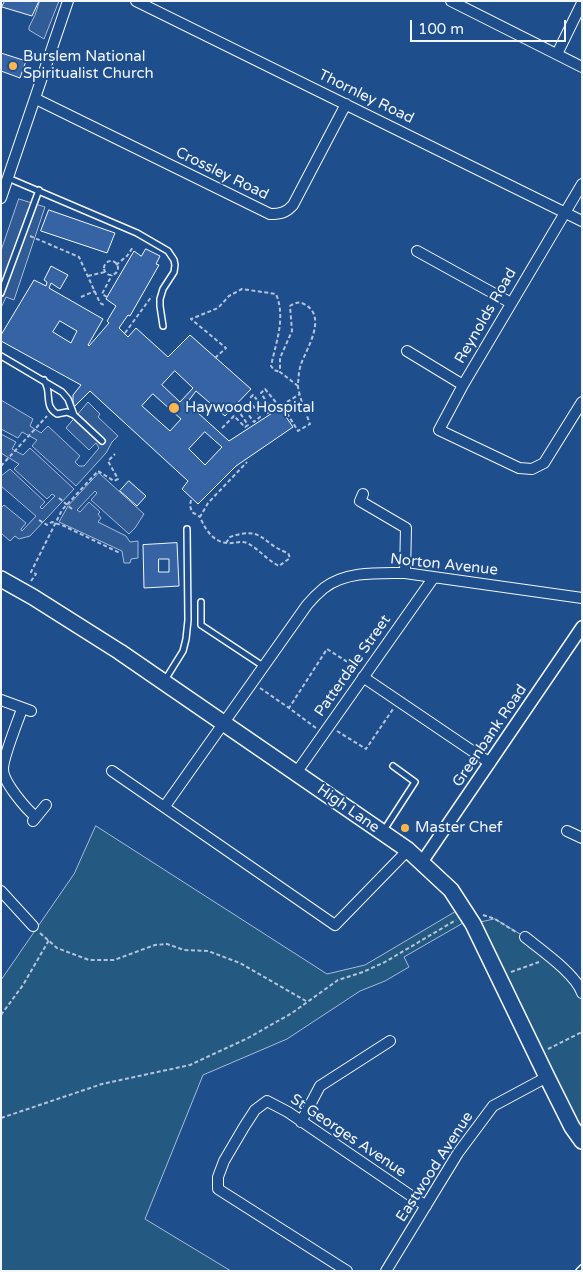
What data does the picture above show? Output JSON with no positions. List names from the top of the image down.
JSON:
{
  "streets": {
    "main road": ["High Lane"],
    "street": [
      "Thornley Road",
      "Crossley Road",
      "Reynolds Road",
      "Norton Avenue",
      "Patterdale Street",
      "Greenbank Road",
      "St Georges Avenue",
      "Eastwood Avenue"
    ]
  },
  "crossings": [
    ["Thornley Road", "Crossley Road"],
    ["Thornley Road", "Reynolds Road"],
    ["Norton Avenue", "Patterdale Street"],
    ["Norton Avenue", "High Lane"],
    ["Patterdale Street", "High Lane"],
    ["Greenbank Road", "High Lane"],
    ["High Lane", "Eastwood Avenue"],
    ["St Georges Avenue", "Eastwood Avenue"]
  ],
  "places": ["Burslem National Spiritualist Church", "Haywood Hospital", "Master Chef"],
  "scale_bar": "100 m"
}
